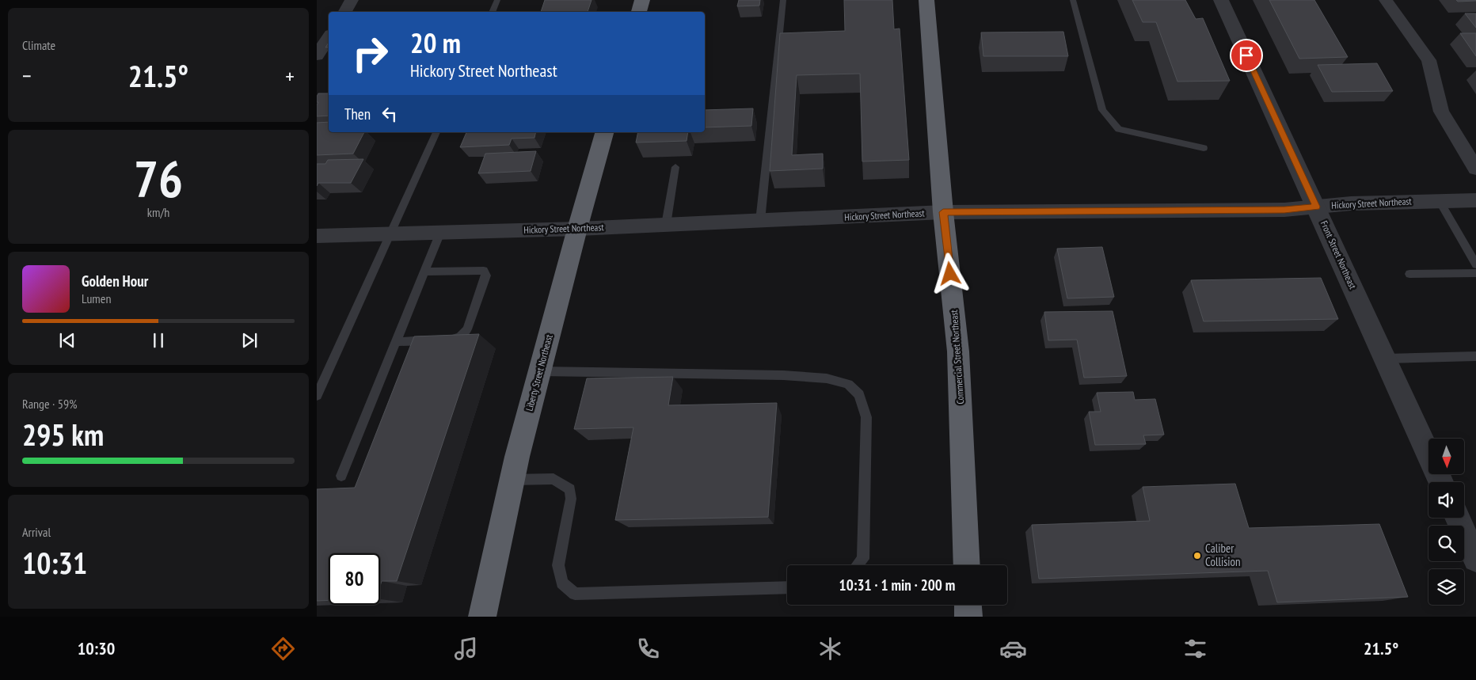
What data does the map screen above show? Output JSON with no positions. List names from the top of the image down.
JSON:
{
  "streets": {
    "highway": ["Commercial Street Northeast", "Liberty Street Northeast"],
    "street": ["Hickory Street Northeast", "Front Street Northeast"]
  },
  "crossings": [
    ["Hickory Street Northeast", "Front Street Northeast"],
    ["Hickory Street Northeast", "Commercial Street Northeast"],
    ["Hickory Street Northeast", "Liberty Street Northeast"]
  ],
  "places": ["Caliber Collision"],
  "north": "bottom",
  "page": {
    "tile": [
      "Climate",
      ["76", "km/h"],
      ["Range · 59%", "295 km"],
      ["Arrival", "10:31"]
    ],
    "turn": ["20 m", "Hickory Street Northeast"],
    "heat": ["−", "21.5°", "+"],
    "then": "Then",
    "song": ["Golden Hour", "Lumen"],
    "limit": "80",
    "trip": "10:31 · 1 min · 200 m",
    "tabs": ["10:30", "21.5°"]
  }
}
